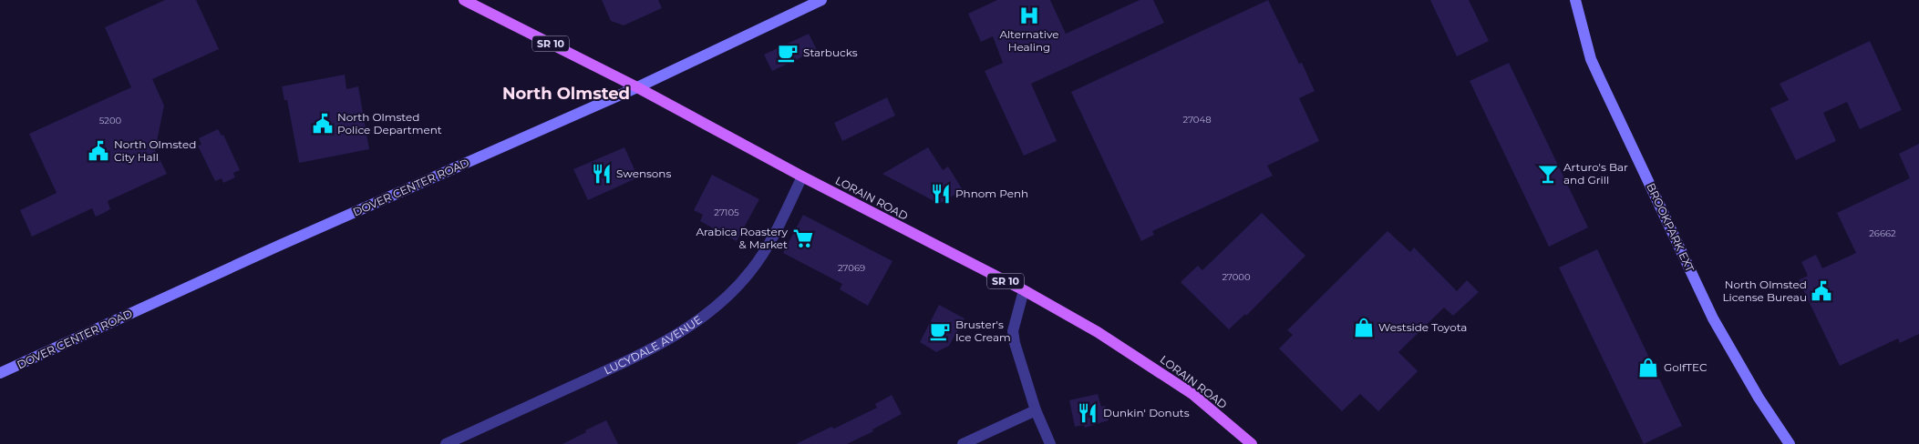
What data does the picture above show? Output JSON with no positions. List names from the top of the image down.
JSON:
{
  "streets": {
    "main road": ["SR 10", "LORAIN ROAD"],
    "street": ["DOVER CENTER ROAD", "BROOKPARK EXT", "LUCYDALE AVENUE"]
  },
  "crossings": [
    ["DOVER CENTER ROAD", "LORAIN ROAD"],
    ["LORAIN ROAD", "LUCYDALE AVENUE"]
  ],
  "districts": ["North Olmsted"],
  "places": {
    "hospital": ["Alternative Healing"],
    "cafe": ["Starbucks", "Bruster's Ice Cream"],
    "public building": ["North Olmsted Police Department", "North Olmsted City Hall", "North Olmsted License Bureau"],
    "restaurant": ["Swensons", "Phnom Penh", "Dunkin' Donuts"],
    "bar": ["Arturo's Bar and Grill"],
    "supermarket": ["Arabica Roastery & Market"],
    "shop": ["Westside Toyota", "GolfTEC"]
  },
  "house_numbers": [
    "27048",
    "5200",
    "27105",
    "26662",
    "27069",
    "27000"
  ]
}
